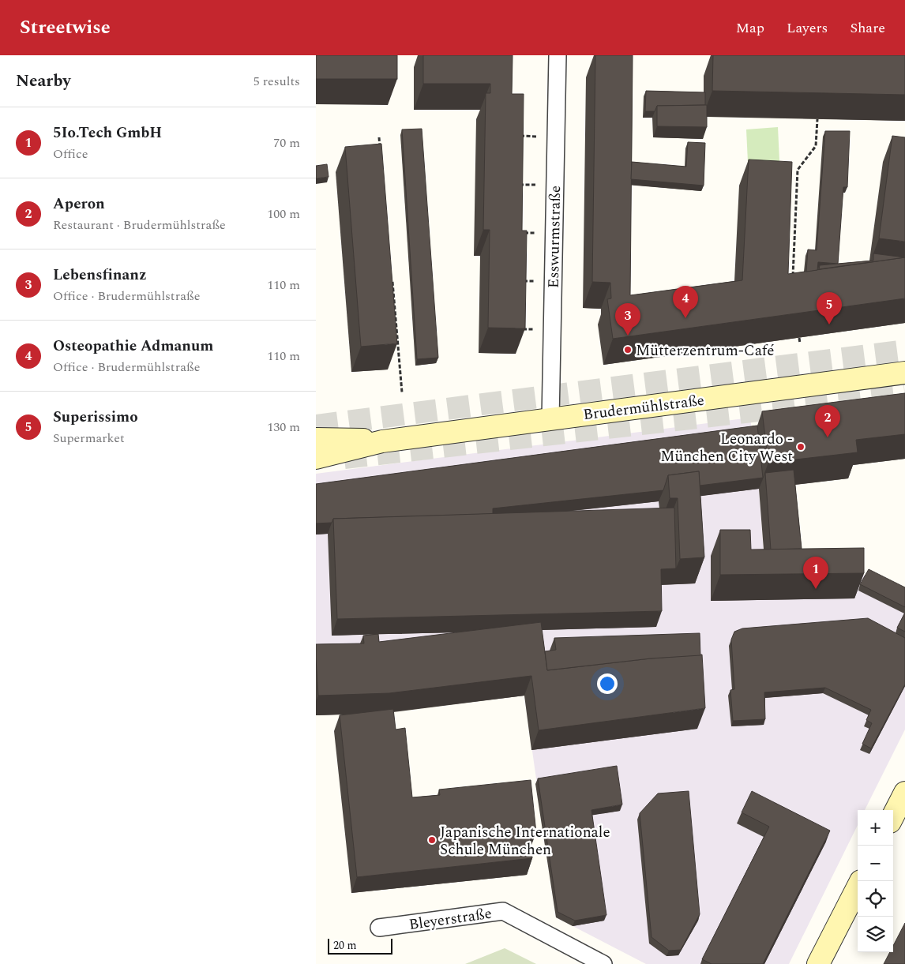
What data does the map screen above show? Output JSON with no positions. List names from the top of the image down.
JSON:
{
  "streets": {
    "main road": ["Brudermühlstraße"],
    "street": ["Esswurmstraße", "Bleyerstraße"]
  },
  "crossings": [
    ["Esswurmstraße", "Brudermühlstraße"]
  ],
  "places": ["Mütterzentrum-Café", "Leonardo - München City West", "Japanische Internationale Schule München"],
  "scale_bar": "20 m",
  "page": {
    "header": "Streetwise",
    "nav": ["Map", "Layers", "Share"],
    "heading": ["Nearby", "5 results"],
    "list": [
      {
        "mark": "1",
        "name": "5Io.Tech GmbH",
        "note": "Office",
        "value": "70 m"
      },
      {
        "mark": "2",
        "name": "Aperon",
        "note": "Restaurant · Brudermühlstraße",
        "value": "100 m"
      },
      {
        "mark": "3",
        "name": "Lebensfinanz",
        "note": "Office · Brudermühlstraße",
        "value": "110 m"
      },
      {
        "mark": "4",
        "name": "Osteopathie Admanum",
        "note": "Office · Brudermühlstraße",
        "value": "110 m"
      },
      {
        "mark": "5",
        "name": "Superissimo",
        "note": "Supermarket",
        "value": "130 m"
      }
    ],
    "pins": [
      "4",
      "5",
      "3",
      "2",
      "1"
    ],
    "map_buttons": ["+", "−"],
    "scale": "20 m"
  }
}
